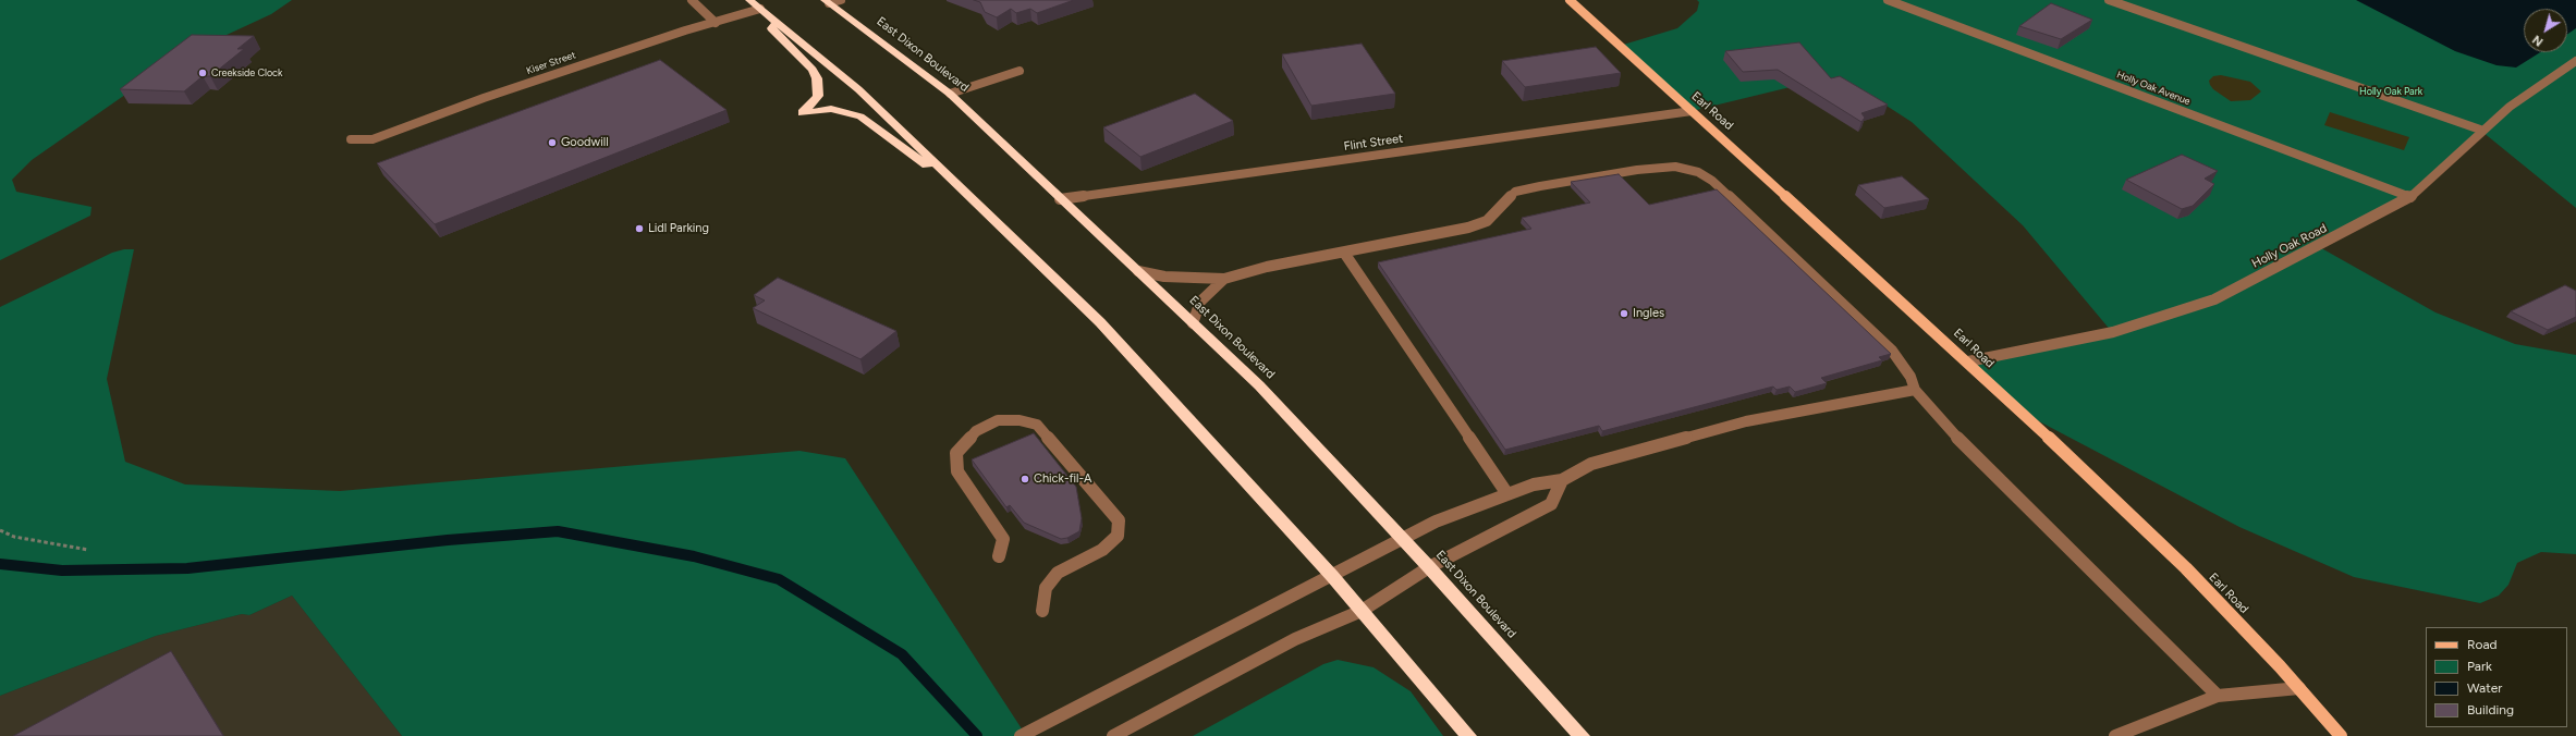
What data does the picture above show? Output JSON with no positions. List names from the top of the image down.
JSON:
{
  "streets": {
    "highway": ["East Dixon Boulevard"],
    "main road": ["Earl Road"],
    "street": [
      "Kiser Street",
      "Holly Oak Avenue",
      "Flint Street",
      "Holly Oak Road"
    ]
  },
  "crossings": [
    ["East Dixon Boulevard", "Flint Street"],
    ["Holly Oak Avenue", "Holly Oak Road"],
    ["Earl Road", "Flint Street"],
    ["Earl Road", "Holly Oak Road"]
  ],
  "parks": ["Holly Oak Park"],
  "places": [
    "Creekside Clock",
    "Goodwill",
    "Lidl Parking",
    "Ingles",
    "Chick-fil-A"
  ],
  "legend": [
    "Road",
    "Park",
    "Water",
    "Building"
  ],
  "north": "bottom left"
}
